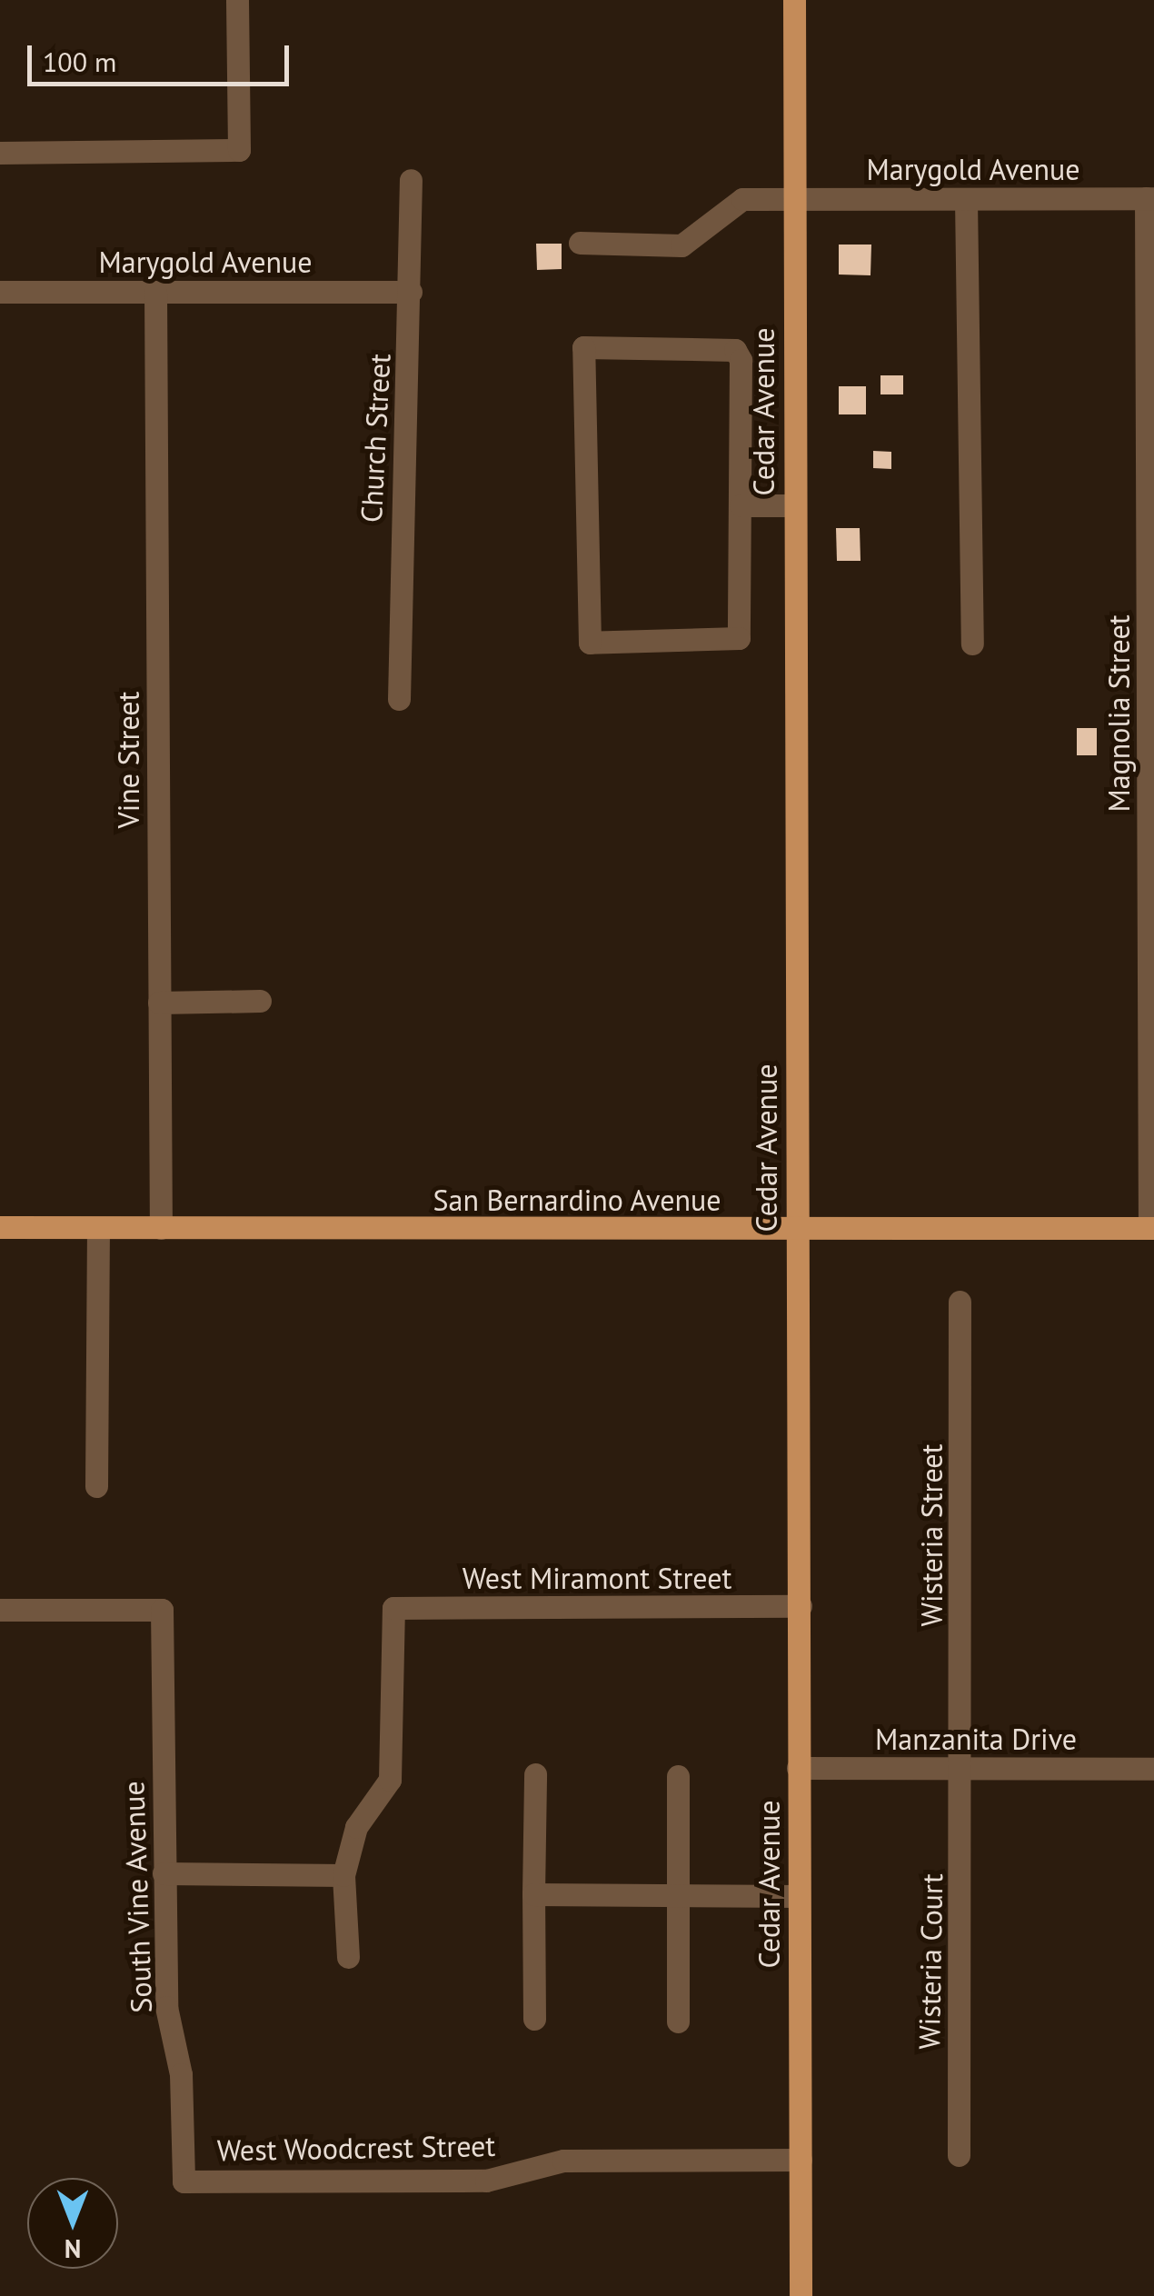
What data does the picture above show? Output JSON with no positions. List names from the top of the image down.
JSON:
{
  "streets": {
    "main road": ["Cedar Avenue", "San Bernardino Avenue"],
    "street": [
      "Marygold Avenue",
      "Church Street",
      "Magnolia Street",
      "Vine Street",
      "Wisteria Street",
      "West Miramont Street",
      "Manzanita Drive",
      "South Vine Avenue",
      "Wisteria Court",
      "West Woodcrest Street"
    ]
  },
  "crossings": [
    ["Marygold Avenue", "Cedar Avenue"],
    ["Marygold Avenue", "Church Street"],
    ["Marygold Avenue", "Magnolia Street"],
    ["Marygold Avenue", "Vine Street"],
    ["Cedar Avenue", "San Bernardino Avenue"],
    ["Cedar Avenue", "West Miramont Street"],
    ["Cedar Avenue", "Manzanita Drive"],
    ["Cedar Avenue", "West Woodcrest Street"],
    ["Magnolia Street", "San Bernardino Avenue"],
    ["Vine Street", "San Bernardino Avenue"],
    ["Wisteria Street", "Manzanita Drive"],
    ["Wisteria Street", "Wisteria Court"],
    ["Manzanita Drive", "Wisteria Court"],
    ["South Vine Avenue", "West Woodcrest Street"]
  ],
  "scale_bar": "100 m",
  "north": "bottom"
}
